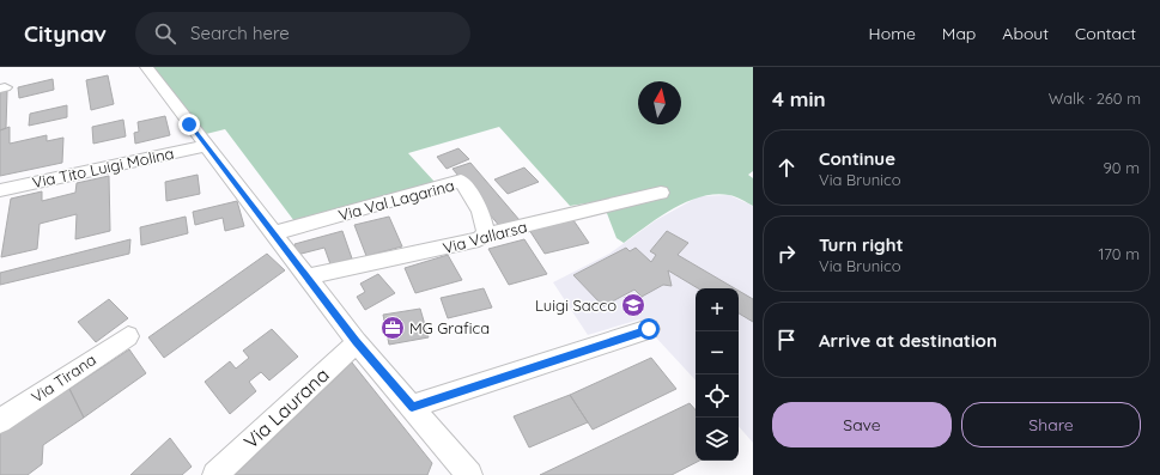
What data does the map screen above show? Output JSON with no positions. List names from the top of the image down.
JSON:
{
  "streets": {
    "street": [
      "Via Tito Luigi Molina",
      "Via Val Lagarina",
      "Via Vallarsa",
      "Via Tirana",
      "Via Laurana"
    ]
  },
  "crossings": [
    ["Via Val Lagarina", "Via Vallarsa"]
  ],
  "places": {
    "school or university": ["Luigi Sacco"],
    "office": ["MG Grafica"]
  },
  "north": "top",
  "page": {
    "header": "Citynav",
    "search": "Search here",
    "nav": [
      "Home",
      "Map",
      "About",
      "Contact"
    ],
    "heading": ["4 min", "Walk · 260 m"],
    "list": [
      ["Continue", "Via Brunico", "90 m"],
      ["Turn right", "Via Brunico", "170 m"],
      "Arrive at destination"
    ],
    "map_buttons": ["+", "−"],
    "buttons": ["Save", "Share"]
  }
}
